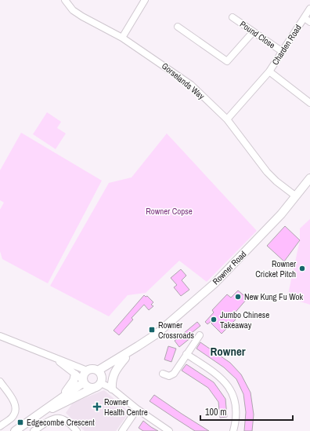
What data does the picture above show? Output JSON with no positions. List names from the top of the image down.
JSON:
{
  "streets": {
    "main road": ["Rowner Road"],
    "street": ["Pound Close", "Charden Road", "Gorselands Way"]
  },
  "crossings": [
    ["Pound Close", "Charden Road"],
    ["Charden Road", "Gorselands Way"],
    ["Gorselands Way", "Rowner Road"]
  ],
  "districts": ["Rowner"],
  "parks": ["Rowner Copse"],
  "places": {
    "other": ["Rowner Cricket Pitch", "New Kung Fu Wok", "Jumbo Chinese Takeaway"],
    "transit": ["Rowner Crossroads", "Edgecombe Crescent"],
    "health": ["Rowner Health Centre"]
  },
  "scale_bar": "100 m"
}
